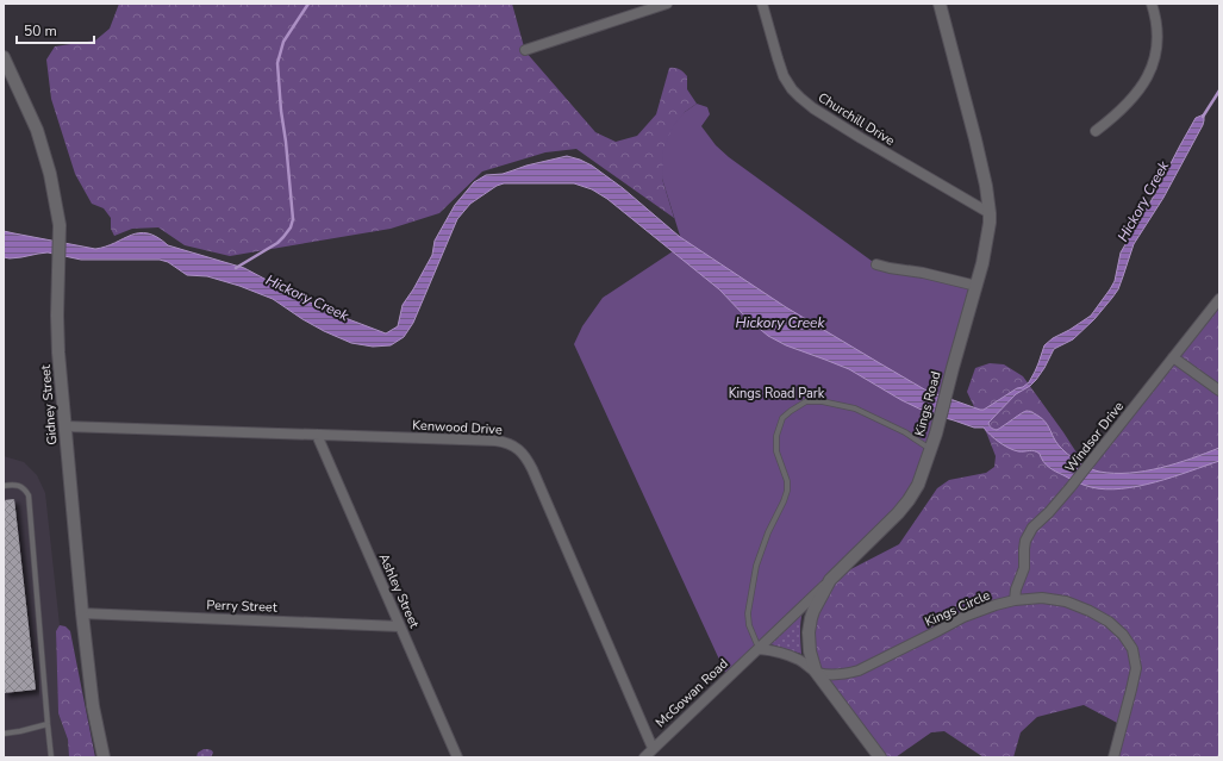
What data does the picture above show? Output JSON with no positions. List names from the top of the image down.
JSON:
{
  "streets": {
    "street": [
      "Churchill Drive",
      "Kings Road",
      "Gidney Street",
      "Kenwood Drive",
      "Windsor Drive",
      "Ashley Street",
      "Perry Street",
      "Kings Circle",
      "McGowan Road"
    ]
  },
  "crossings": [
    ["Churchill Drive", "Kings Road"],
    ["Kings Road", "Kings Circle"],
    ["Kings Road", "McGowan Road"],
    ["Gidney Street", "Kenwood Drive"],
    ["Gidney Street", "Perry Street"],
    ["Kenwood Drive", "Ashley Street"],
    ["Kenwood Drive", "McGowan Road"],
    ["Windsor Drive", "Kings Circle"],
    ["Ashley Street", "Perry Street"]
  ],
  "water": ["Hickory Creek"],
  "parks": ["Kings Road Park"],
  "scale_bar": "50 m"
}
